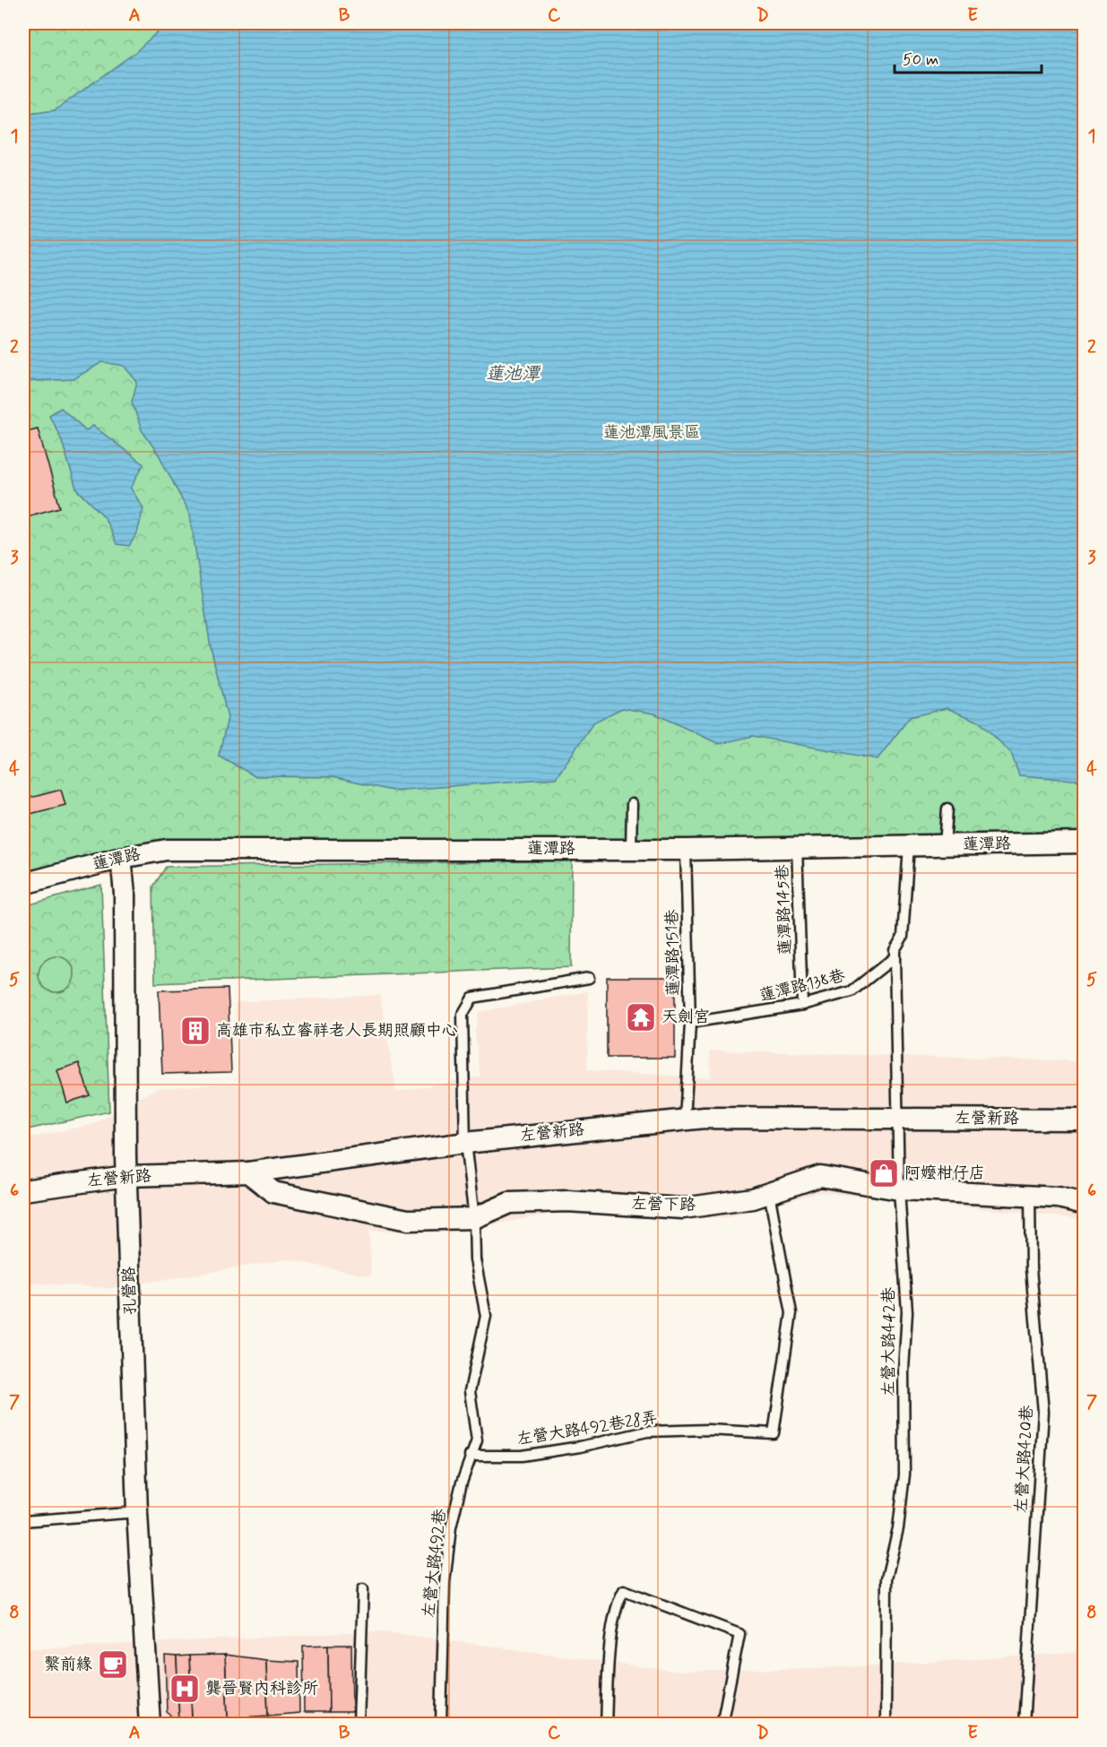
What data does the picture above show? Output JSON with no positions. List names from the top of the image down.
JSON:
{
  "streets": {
    "street": [
      "蓮潭路",
      "左營新路",
      "左營下路",
      "孔營路"
    ],
    "lane": [
      "蓮潭路145巷",
      "蓮潭路151巷",
      "蓮潭路138巷",
      "左營大路442巷",
      "左營大路492巷28弄",
      "左營大路420巷",
      "左營大路492巷"
    ]
  },
  "crossings": [
    ["蓮潭路", "蓮潭路145巷"],
    ["蓮潭路", "蓮潭路151巷"],
    ["蓮潭路", "孔營路"],
    ["蓮潭路145巷", "蓮潭路138巷"],
    ["蓮潭路151巷", "蓮潭路138巷"],
    ["蓮潭路151巷", "左營新路"],
    ["蓮潭路138巷", "左營大路442巷"],
    ["左營新路", "左營下路"],
    ["左營新路", "孔營路"],
    ["左營新路", "左營大路442巷"],
    ["左營新路", "左營大路492巷"],
    ["左營下路", "左營大路442巷"],
    ["左營下路", "左營大路492巷28弄"],
    ["左營下路", "左營大路420巷"],
    ["左營下路", "左營大路492巷"],
    ["左營大路492巷28弄", "左營大路492巷"]
  ],
  "water": ["蓮池潭"],
  "parks": ["蓮池潭風景區"],
  "places": {
    "temple": ["天劍宮"],
    "building": ["高雄市私立睿祥老人長期照顧中心"],
    "shop": ["阿嬤柑仔店"],
    "cafe": ["繫前緣"],
    "hospital": ["龔晉賢內科診所"]
  },
  "scale_bar": "50 m",
  "grid": {
    "columns": [
      "A",
      "B",
      "C",
      "D",
      "E"
    ],
    "rows": [
      "1",
      "2",
      "3",
      "4",
      "5",
      "6",
      "7",
      "8"
    ]
  }
}
